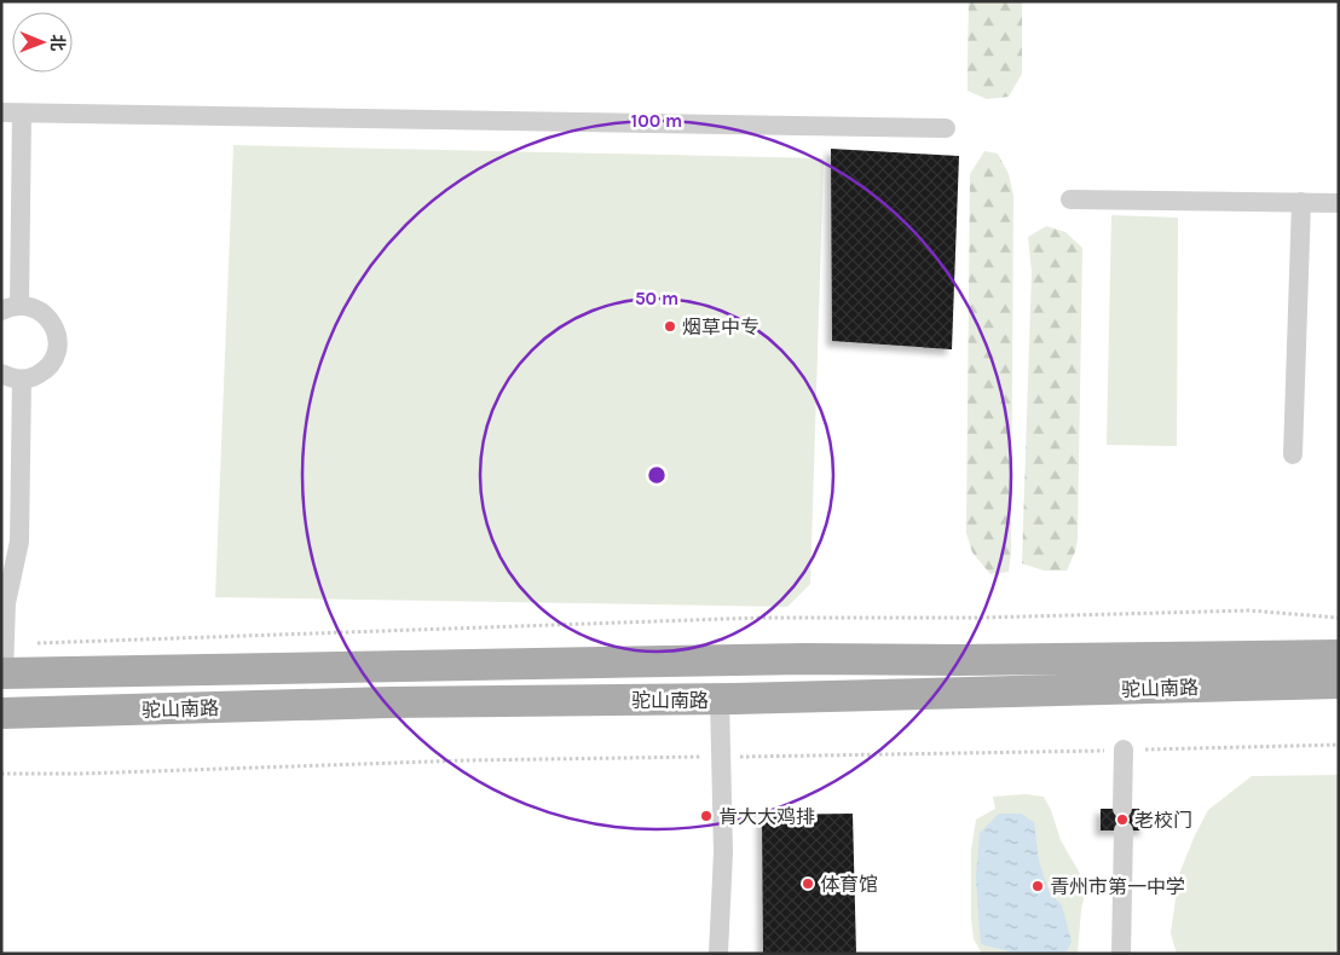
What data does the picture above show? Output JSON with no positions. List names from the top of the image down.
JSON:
{
  "streets": {
    "main road": ["驼山南路"]
  },
  "places": [
    "烟草中专",
    "肯大大鸡排",
    "老校门",
    "体育馆",
    "青州市第一中学"
  ],
  "north": "right",
  "rings": ["100 m", "50 m"]
}
